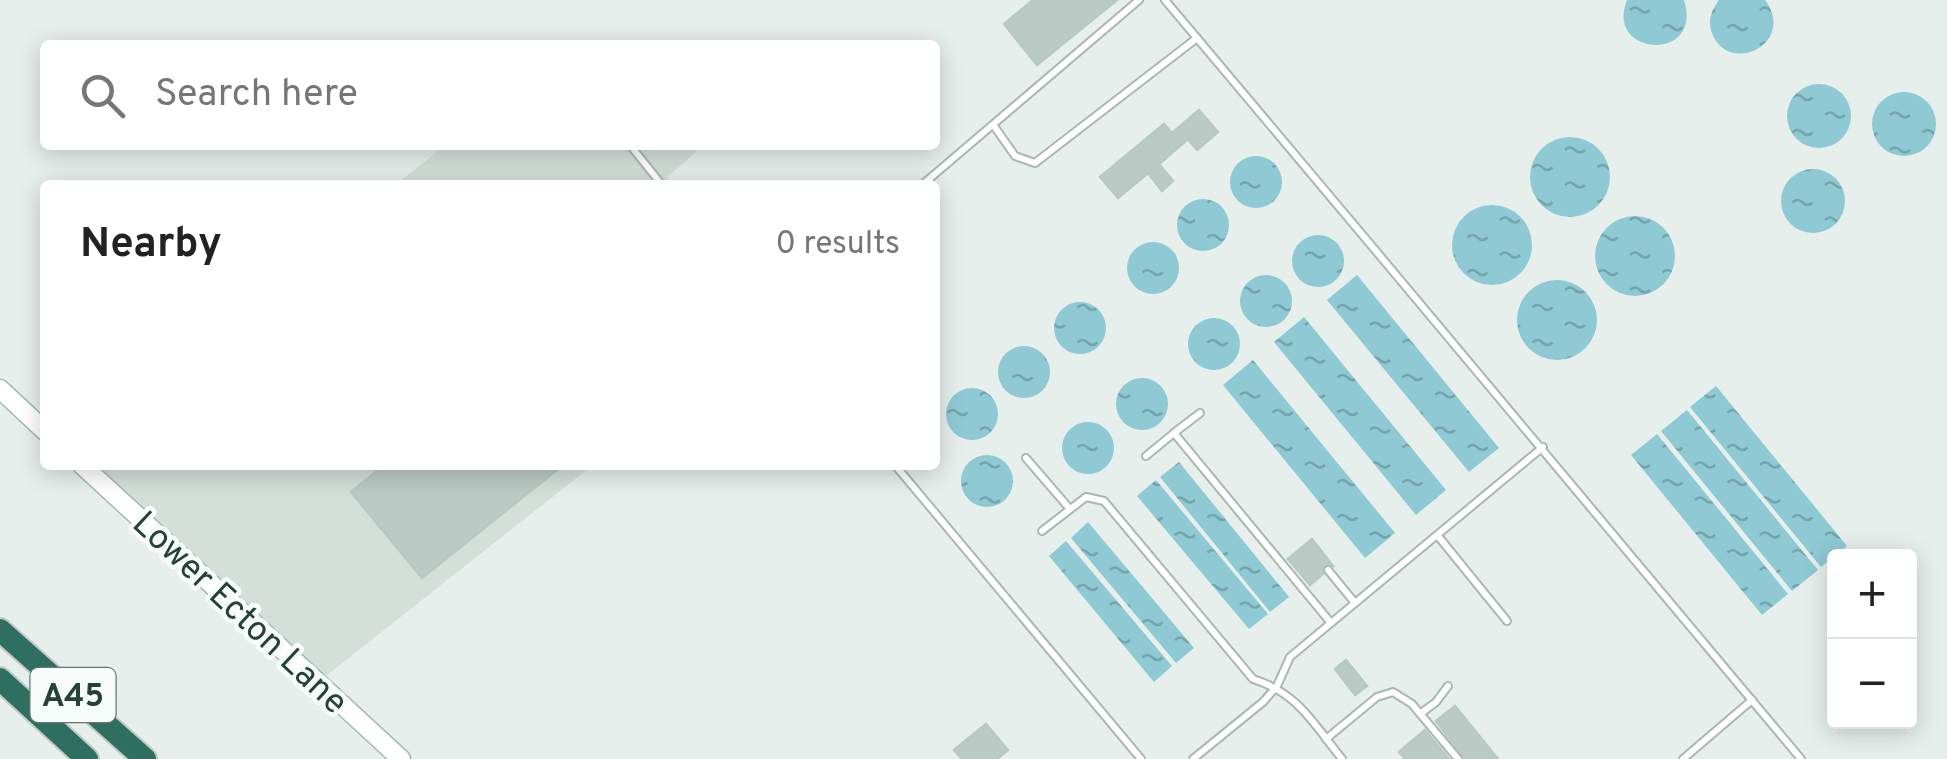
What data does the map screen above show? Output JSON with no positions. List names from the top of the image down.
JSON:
{
  "streets": {
    "highway": ["A45"],
    "street": ["Lower Ecton Lane"]
  },
  "page": {
    "search": "Search here",
    "heading": ["Nearby", "0 results"],
    "map_buttons": ["+", "−"]
  }
}
